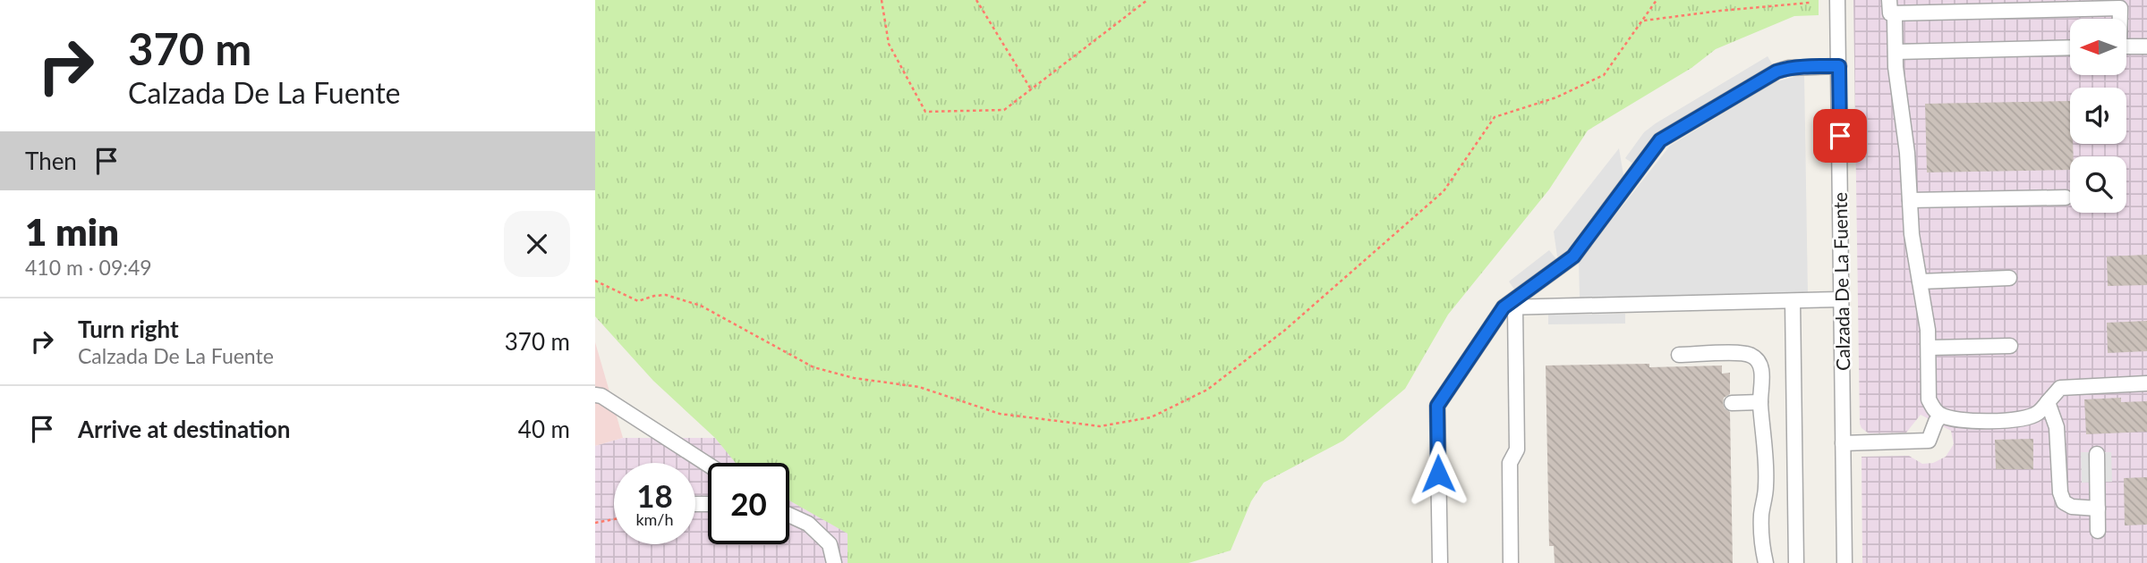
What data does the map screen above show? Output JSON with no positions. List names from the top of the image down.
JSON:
{
  "streets": {
    "street": ["Calzada De La Fuente"]
  },
  "north": "left",
  "page": {
    "turn": ["370 m", "Calzada De La Fuente"],
    "then": "Then",
    "heading": ["1 min", "410 m · 09:49"],
    "list": [
      {
        "name": "Turn right",
        "note": "Calzada De La Fuente",
        "value": "370 m"
      },
      {
        "name": "Arrive at destination",
        "value": "40 m"
      }
    ],
    "speed": "18 km/h",
    "limit": "20"
  }
}
